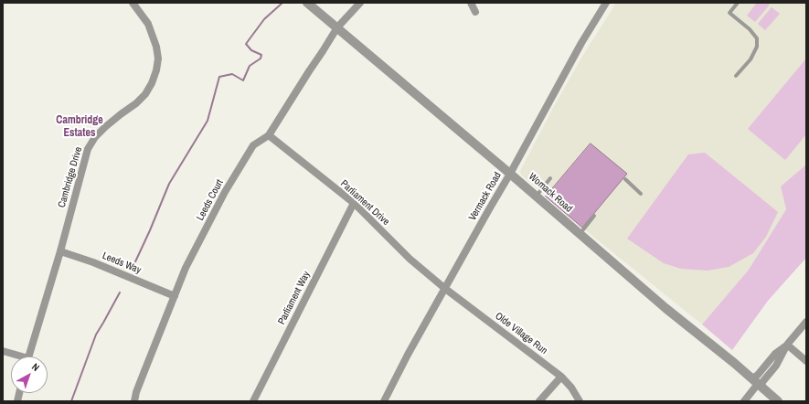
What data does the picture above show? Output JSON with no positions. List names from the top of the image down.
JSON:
{
  "streets": {
    "street": [
      "Cambridge Drive",
      "Womack Road",
      "Vermack Road",
      "Leeds Court",
      "Parliament Drive",
      "Leeds Way",
      "Parliament Way",
      "Olde Village Run"
    ]
  },
  "crossings": [
    ["Cambridge Drive", "Leeds Way"],
    ["Womack Road", "Vermack Road"],
    ["Womack Road", "Leeds Court"],
    ["Vermack Road", "Parliament Drive"],
    ["Vermack Road", "Olde Village Run"],
    ["Leeds Court", "Parliament Drive"],
    ["Leeds Court", "Leeds Way"],
    ["Parliament Drive", "Parliament Way"],
    ["Parliament Drive", "Olde Village Run"]
  ],
  "districts": ["Cambridge Estates"],
  "north": "top right"
}
